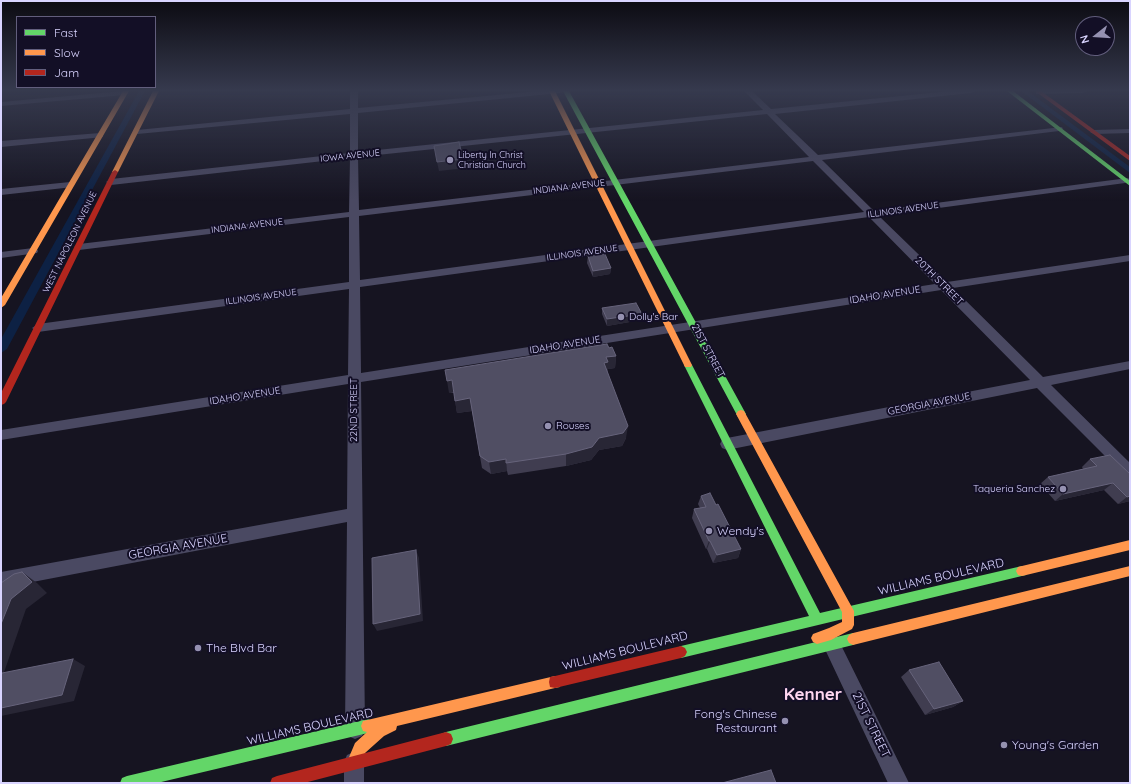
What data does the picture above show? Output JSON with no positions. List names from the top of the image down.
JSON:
{
  "streets": {
    "main road": ["WEST NAPOLEON AVENUE", "21ST STREET", "WILLIAMS BOULEVARD"],
    "street": [
      "IOWA AVENUE",
      "INDIANA AVENUE",
      "ILLINOIS AVENUE",
      "20TH STREET",
      "IDAHO AVENUE",
      "GEORGIA AVENUE",
      "22ND STREET"
    ]
  },
  "crossings": [
    ["IOWA AVENUE", "WEST NAPOLEON AVENUE"],
    ["IOWA AVENUE", "21ST STREET"],
    ["IOWA AVENUE", "22ND STREET"],
    ["INDIANA AVENUE", "WEST NAPOLEON AVENUE"],
    ["INDIANA AVENUE", "20TH STREET"],
    ["INDIANA AVENUE", "21ST STREET"],
    ["INDIANA AVENUE", "22ND STREET"],
    ["ILLINOIS AVENUE", "WEST NAPOLEON AVENUE"],
    ["ILLINOIS AVENUE", "20TH STREET"],
    ["ILLINOIS AVENUE", "21ST STREET"],
    ["ILLINOIS AVENUE", "22ND STREET"],
    ["20TH STREET", "IDAHO AVENUE"],
    ["20TH STREET", "GEORGIA AVENUE"],
    ["IDAHO AVENUE", "21ST STREET"],
    ["IDAHO AVENUE", "22ND STREET"],
    ["21ST STREET", "GEORGIA AVENUE"],
    ["21ST STREET", "WILLIAMS BOULEVARD"],
    ["GEORGIA AVENUE", "22ND STREET"],
    ["22ND STREET", "WILLIAMS BOULEVARD"]
  ],
  "districts": ["Kenner"],
  "places": [
    "Liberty In Christ Christian Church",
    "Dolly's Bar",
    "Rouses",
    "Taqueria Sanchez",
    "Wendy's",
    "The Blvd Bar",
    "Fong's Chinese Restaurant",
    "Young's Garden"
  ],
  "legend": ["Fast", "Slow", "Jam"],
  "north": "left"
}
